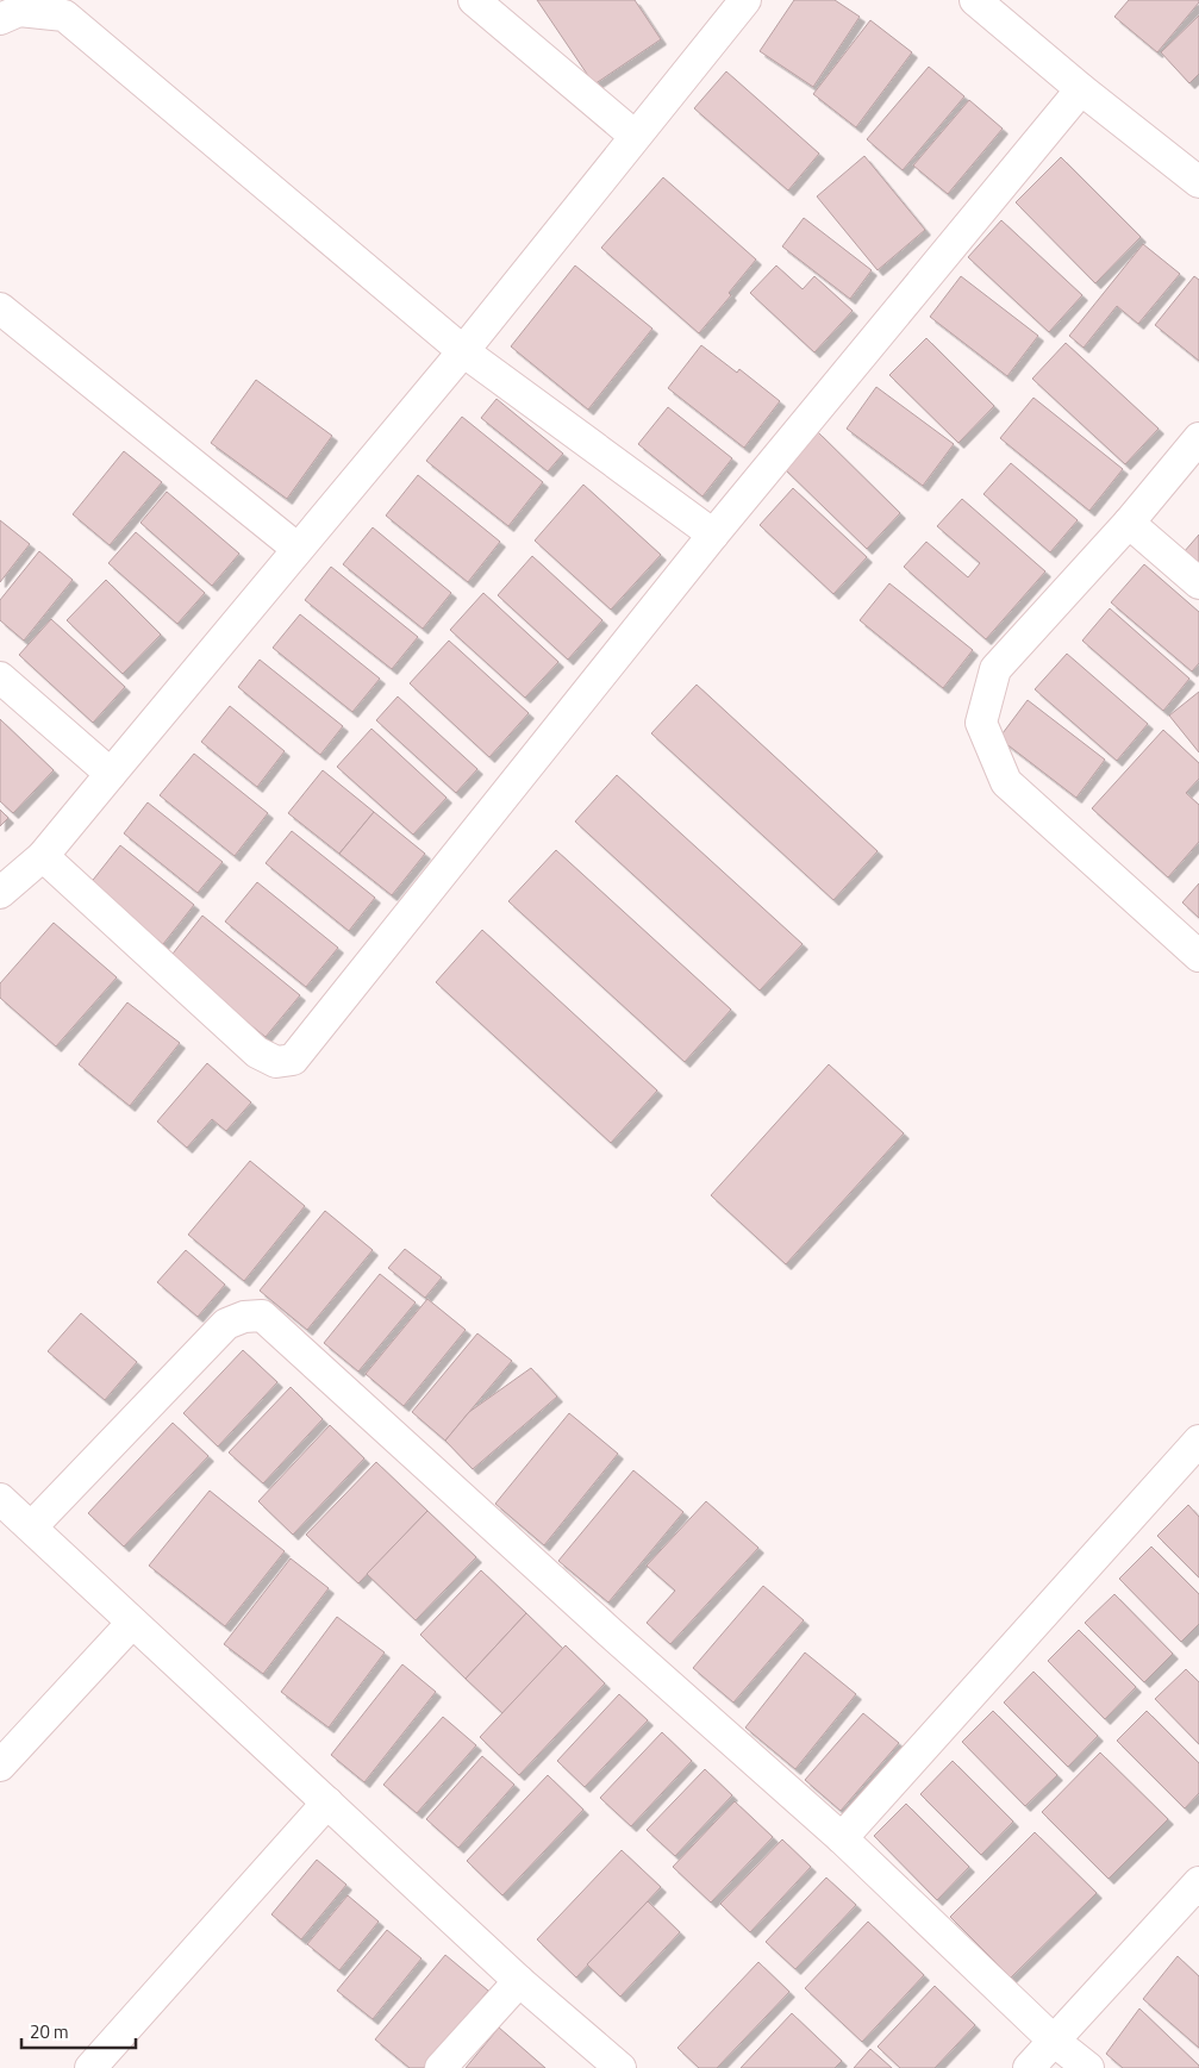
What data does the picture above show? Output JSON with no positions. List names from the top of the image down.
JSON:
{
  "scale_bar": "20 m"
}
